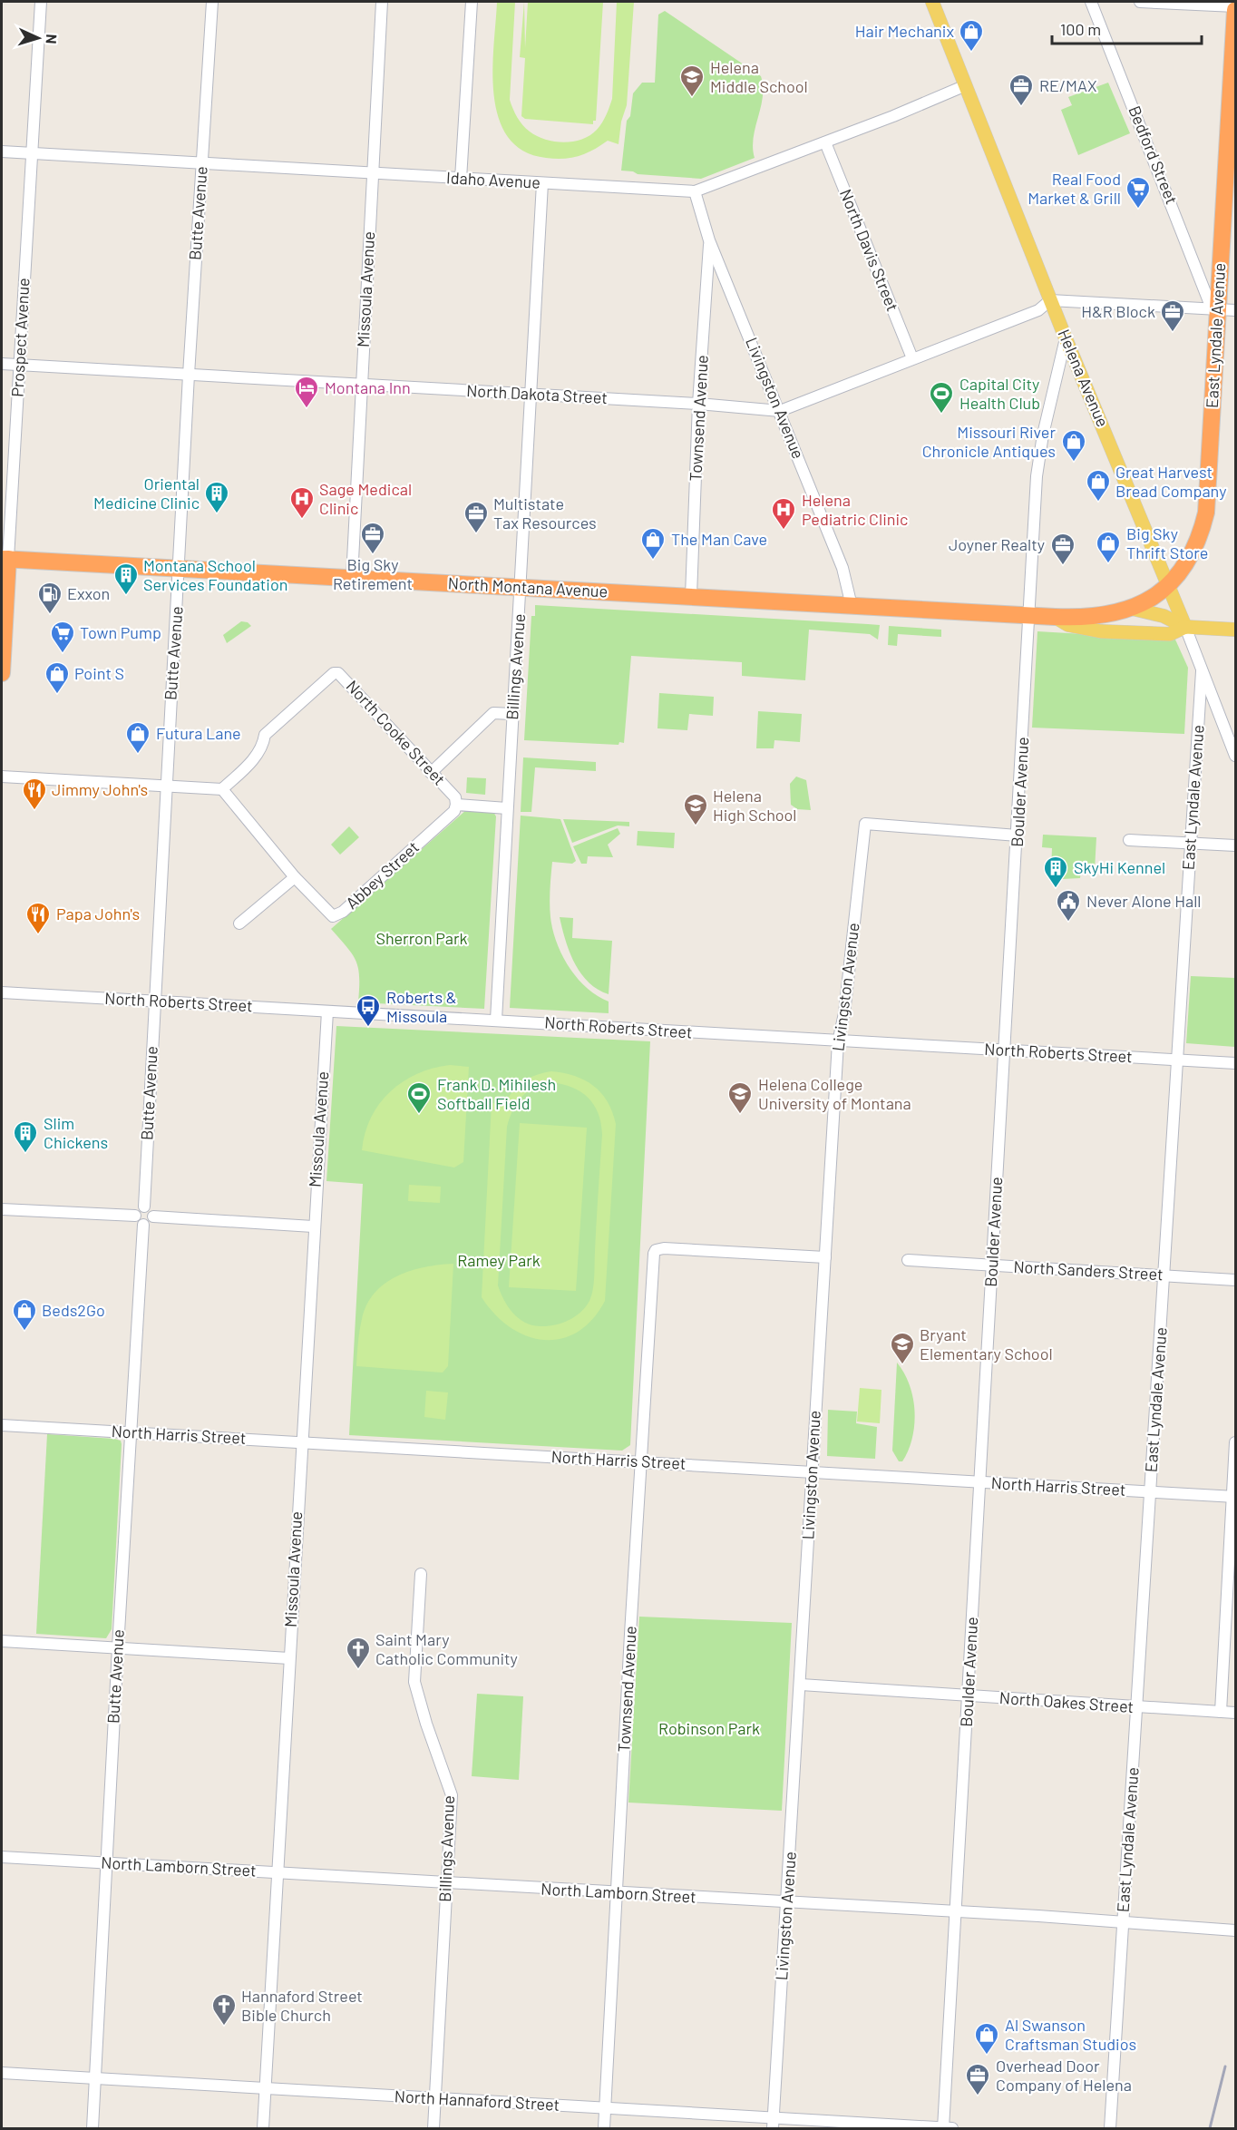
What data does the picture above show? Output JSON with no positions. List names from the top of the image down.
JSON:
{
  "streets": {
    "highway": ["East Lyndale Avenue", "Prospect Avenue", "North Montana Avenue"],
    "main road": ["Helena Avenue"],
    "street": [
      "Bedford Street",
      "Idaho Avenue",
      "Butte Avenue",
      "North Davis Street",
      "Missoula Avenue",
      "North Dakota Street",
      "Livingston Avenue",
      "Townsend Avenue",
      "Billings Avenue",
      "North Cooke Street",
      "Boulder Avenue",
      "Abbey Street",
      "North Roberts Street",
      "North Sanders Street",
      "North Harris Street",
      "North Oakes Street",
      "North Lamborn Street",
      "North Hannaford Street"
    ]
  },
  "crossings": [
    ["Bedford Street", "East Lyndale Avenue"],
    ["Idaho Avenue", "Butte Avenue"],
    ["Idaho Avenue", "North Davis Street"],
    ["Idaho Avenue", "Missoula Avenue"],
    ["Idaho Avenue", "Prospect Avenue"],
    ["Idaho Avenue", "Helena Avenue"],
    ["Idaho Avenue", "Livingston Avenue"],
    ["Idaho Avenue", "Billings Avenue"],
    ["Butte Avenue", "North Dakota Street"],
    ["Butte Avenue", "North Montana Avenue"],
    ["Butte Avenue", "North Roberts Street"],
    ["Butte Avenue", "North Harris Street"],
    ["Butte Avenue", "North Lamborn Street"],
    ["Butte Avenue", "North Hannaford Street"],
    ["North Davis Street", "North Dakota Street"],
    ["Missoula Avenue", "North Dakota Street"],
    ["Missoula Avenue", "North Montana Avenue"],
    ["Missoula Avenue", "North Roberts Street"],
    ["Missoula Avenue", "North Harris Street"],
    ["Missoula Avenue", "North Lamborn Street"],
    ["Missoula Avenue", "North Hannaford Street"],
    ["East Lyndale Avenue", "Helena Avenue"],
    ["East Lyndale Avenue", "North Montana Avenue"],
    ["East Lyndale Avenue", "North Roberts Street"],
    ["East Lyndale Avenue", "North Sanders Street"],
    ["East Lyndale Avenue", "North Harris Street"],
    ["East Lyndale Avenue", "North Oakes Street"],
    ["East Lyndale Avenue", "North Lamborn Street"],
    ["Prospect Avenue", "North Dakota Street"],
    ["Prospect Avenue", "North Montana Avenue"],
    ["Helena Avenue", "North Dakota Street"],
    ["Helena Avenue", "North Montana Avenue"],
    ["Helena Avenue", "Boulder Avenue"],
    ["North Dakota Street", "Livingston Avenue"],
    ["North Dakota Street", "Townsend Avenue"],
    ["North Dakota Street", "Billings Avenue"],
    ["Livingston Avenue", "Townsend Avenue"],
    ["Livingston Avenue", "North Montana Avenue"],
    ["Livingston Avenue", "Boulder Avenue"],
    ["Livingston Avenue", "North Roberts Street"],
    ["Livingston Avenue", "North Harris Street"],
    ["Livingston Avenue", "North Oakes Street"],
    ["Livingston Avenue", "North Lamborn Street"],
    ["Livingston Avenue", "North Hannaford Street"],
    ["Townsend Avenue", "North Montana Avenue"],
    ["Townsend Avenue", "North Harris Street"],
    ["Townsend Avenue", "North Lamborn Street"],
    ["Townsend Avenue", "North Hannaford Street"],
    ["North Montana Avenue", "Billings Avenue"],
    ["North Montana Avenue", "Boulder Avenue"],
    ["Billings Avenue", "North Roberts Street"],
    ["Billings Avenue", "North Lamborn Street"],
    ["Billings Avenue", "North Hannaford Street"],
    ["North Cooke Street", "Abbey Street"],
    ["Boulder Avenue", "North Roberts Street"],
    ["Boulder Avenue", "North Sanders Street"],
    ["Boulder Avenue", "North Harris Street"],
    ["Boulder Avenue", "North Oakes Street"],
    ["Boulder Avenue", "North Lamborn Street"],
    ["Boulder Avenue", "North Hannaford Street"]
  ],
  "parks": ["Sherron Park", "Ramey Park", "Robinson Park"],
  "places": {
    "shop": [
      "Hair Mechanix",
      "Missouri River Chronicle Antiques",
      "Great Harvest Bread Company",
      "The Man Cave",
      "Big Sky Thrift Store",
      "Point S",
      "Futura Lane",
      "Beds2Go",
      "Al Swanson Craftsman Studios"
    ],
    "school or university": [
      "Helena Middle School",
      "Helena High School",
      "Helena College University of Montana",
      "Bryant Elementary School"
    ],
    "office": [
      "RE/MAX",
      "H&R Block",
      "Multistate Tax Resources",
      "Big Sky Retirement",
      "Joyner Realty",
      "Overhead Door Company of Helena"
    ],
    "supermarket": ["Real Food Market & Grill", "Town Pump"],
    "hotel": ["Montana Inn"],
    "sports": ["Capital City Health Club", "Frank D. Mihilesh Softball Field"],
    "building": [
      "Oriental Medicine Clinic",
      "Montana School Services Foundation",
      "SkyHi Kennel",
      "Slim Chickens"
    ],
    "hospital": ["Sage Medical Clinic", "Helena Pediatric Clinic"],
    "fuel station": ["Exxon"],
    "restaurant": ["Jimmy John's", "Papa John's"],
    "public building": ["Never Alone Hall"],
    "bus stop": ["Roberts & Missoula"],
    "church": ["Saint Mary Catholic Community", "Hannaford Street Bible Church"]
  },
  "scale_bar": "100 m",
  "north": "right"
}
